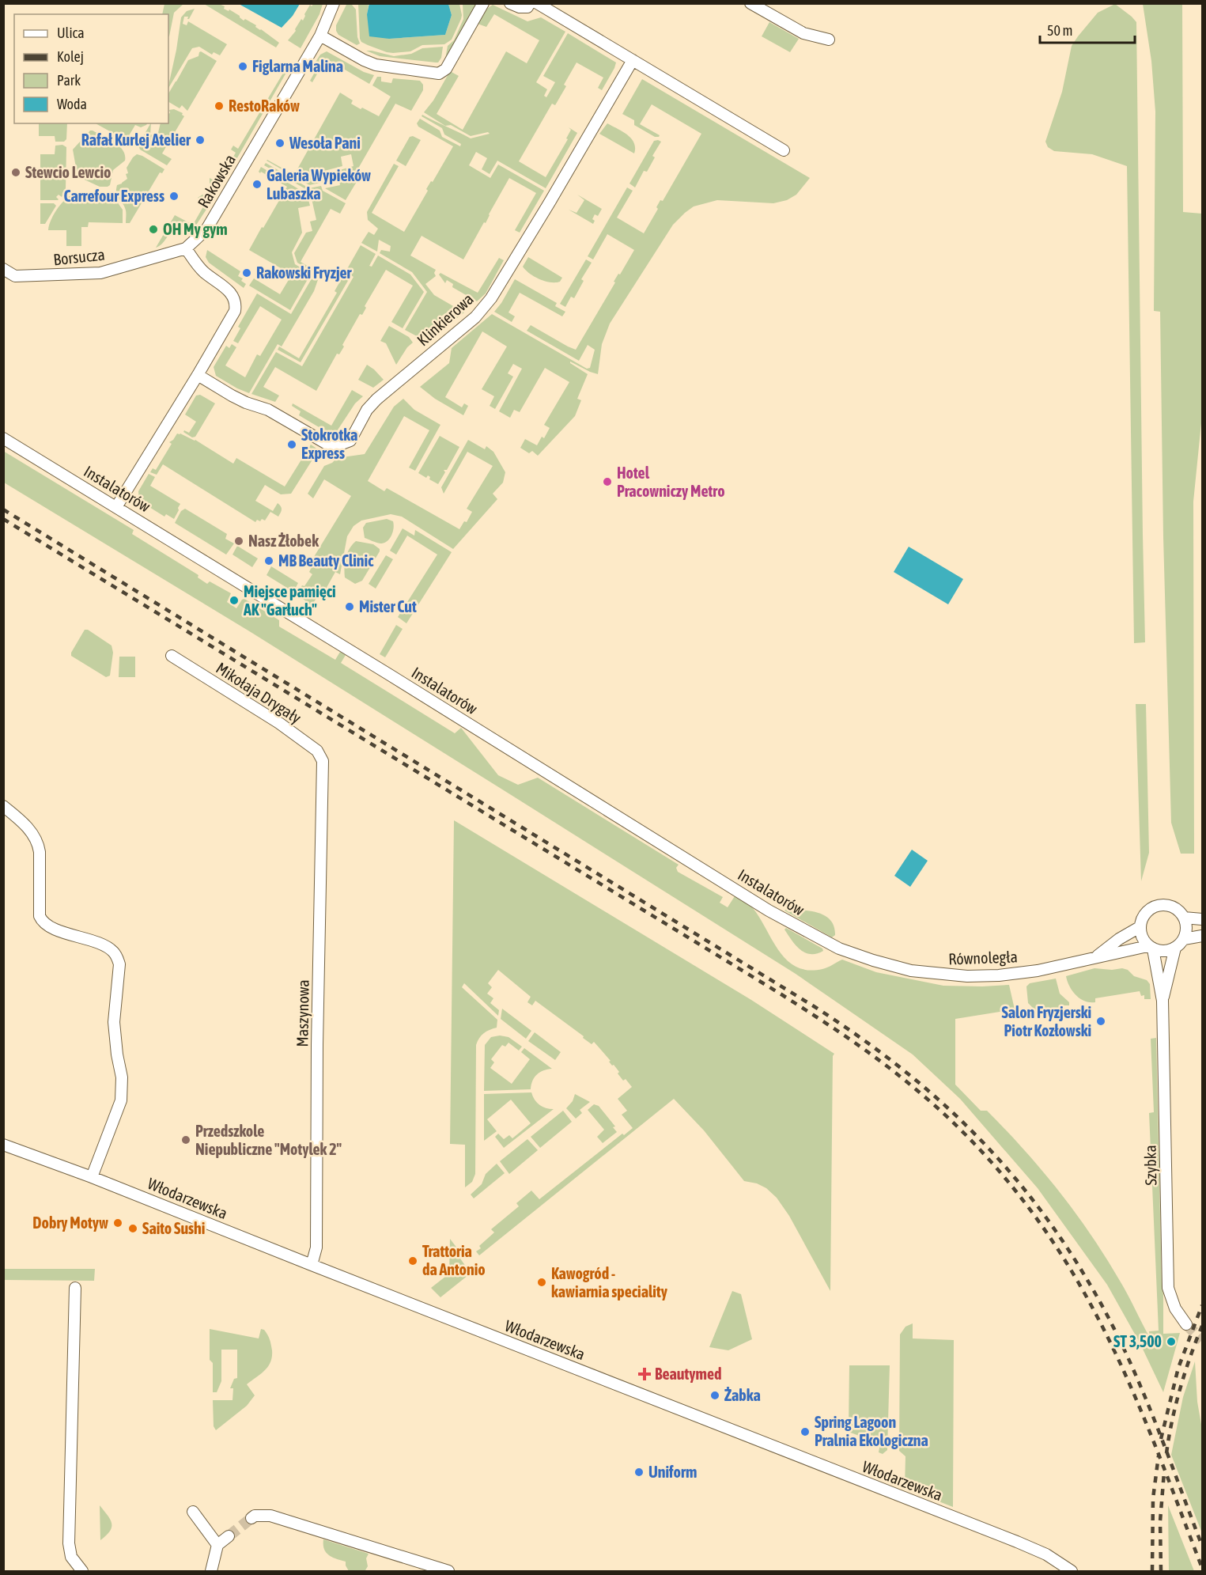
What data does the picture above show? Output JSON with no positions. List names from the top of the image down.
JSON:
{
  "streets": {
    "street": [
      "Rakowska",
      "Borsucza",
      "Klinkierowa",
      "Instalatorów",
      "Mikołaja Drygały",
      "Równoległa",
      "Maszynowa",
      "Szybka",
      "Włodarzewska"
    ]
  },
  "crossings": [
    ["Rakowska", "Borsucza"],
    ["Instalatorów", "Równoległa"],
    ["Mikołaja Drygały", "Maszynowa"],
    ["Równoległa", "Szybka"],
    ["Maszynowa", "Włodarzewska"]
  ],
  "places": {
    "other": [
      "Figlarna Malina",
      "RestoRaków",
      "Rafał Kurlej Atelier",
      "Wesoła Pani",
      "Stewcio Lewcio",
      "Galeria Wypieków Lubaszka",
      "Carrefour Express",
      "OH My gym",
      "Rakowski Fryzjer",
      "Stokrotka Express",
      "Hotel Pracowniczy Metro",
      "Nasz Żłobek",
      "MB Beauty Clinic",
      "Miejsce pamięci AK \"Garłuch\"",
      "Mister Cut",
      "Salon Fryzjerski Piotr Kozłowski",
      "Przedszkole Niepubliczne \"Motylek 2\"",
      "Dobry Motyw",
      "Saito Sushi",
      "Trattoria da Antonio",
      "Kawogród - kawiarnia speciality",
      "ST 3,500",
      "Żabka",
      "Spring Lagoon Pralnia Ekologiczna",
      "Uniform"
    ],
    "health": ["Beautymed"]
  },
  "legend": [
    "Ulica",
    "Kolej",
    "Park",
    "Woda"
  ],
  "scale_bar": "50 m"
}
